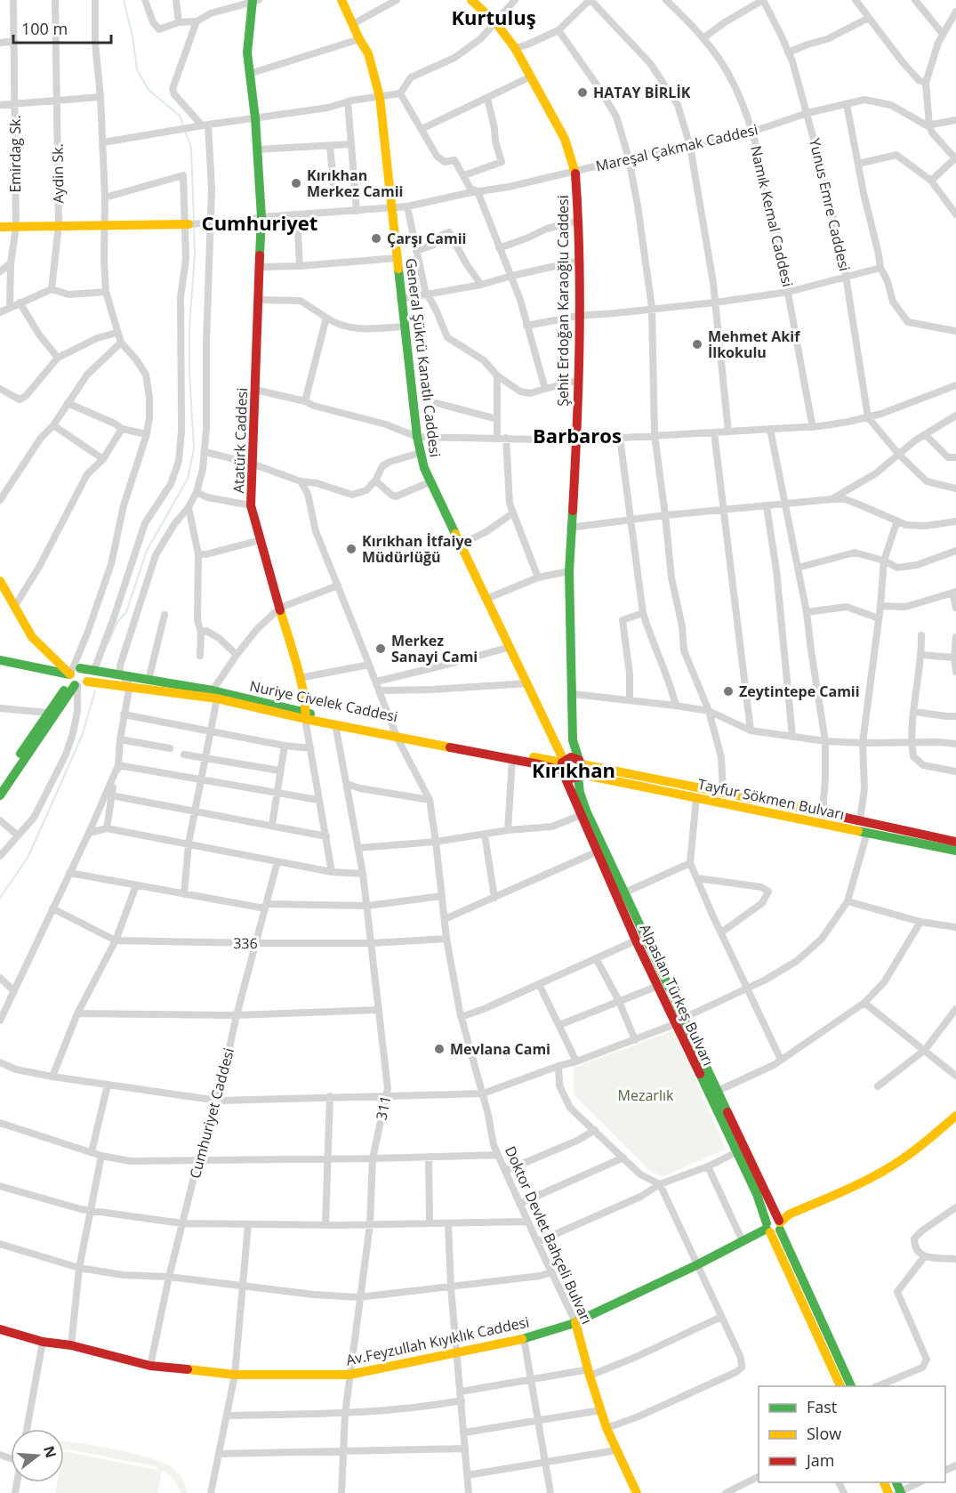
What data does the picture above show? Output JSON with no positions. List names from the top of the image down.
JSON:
{
  "streets": {
    "main road": [
      "Şehit Erdoğan Karaoğlu Caddesi",
      "General Şükrü Kanatlı Caddesi",
      "Atatürk Caddesi",
      "Nuriye Civelek Caddesi",
      "Tayfur Sökmen Bulvarı",
      "Alpaslan Türkeş Bulvarı",
      "Doktor Devlet Bahçeli Bulvarı",
      "Av.Feyzullah Kıyıklık Caddesi"
    ],
    "street": [
      "Mareşal Çakmak Caddesi",
      "Emirdag Sk.",
      "Aydin Sk.",
      "Yunus Emre Caddesi",
      "Namık Kemal Caddesi",
      "336",
      "311",
      "Cumhuriyet Caddesi"
    ]
  },
  "crossings": [
    ["Mareşal Çakmak Caddesi", "Yunus Emre Caddesi"],
    ["Mareşal Çakmak Caddesi", "Namık Kemal Caddesi"],
    ["Mareşal Çakmak Caddesi", "Şehit Erdoğan Karaoğlu Caddesi"],
    ["Mareşal Çakmak Caddesi", "General Şükrü Kanatlı Caddesi"],
    ["Mareşal Çakmak Caddesi", "Atatürk Caddesi"],
    ["Şehit Erdoğan Karaoğlu Caddesi", "Nuriye Civelek Caddesi"],
    ["Şehit Erdoğan Karaoğlu Caddesi", "Tayfur Sökmen Bulvarı"],
    ["Şehit Erdoğan Karaoğlu Caddesi", "Alpaslan Türkeş Bulvarı"],
    ["General Şükrü Kanatlı Caddesi", "Nuriye Civelek Caddesi"],
    ["General Şükrü Kanatlı Caddesi", "Alpaslan Türkeş Bulvarı"],
    ["Atatürk Caddesi", "Nuriye Civelek Caddesi"],
    ["Nuriye Civelek Caddesi", "Tayfur Sökmen Bulvarı"],
    ["Nuriye Civelek Caddesi", "Alpaslan Türkeş Bulvarı"],
    ["Nuriye Civelek Caddesi", "311"],
    ["Nuriye Civelek Caddesi", "Doktor Devlet Bahçeli Bulvarı"],
    ["Tayfur Sökmen Bulvarı", "Alpaslan Türkeş Bulvarı"],
    ["336", "311"],
    ["336", "Cumhuriyet Caddesi"],
    ["336", "Doktor Devlet Bahçeli Bulvarı"],
    ["Alpaslan Türkeş Bulvarı", "Av.Feyzullah Kıyıklık Caddesi"],
    ["311", "Av.Feyzullah Kıyıklık Caddesi"],
    ["Cumhuriyet Caddesi", "Av.Feyzullah Kıyıklık Caddesi"],
    ["Doktor Devlet Bahçeli Bulvarı", "Av.Feyzullah Kıyıklık Caddesi"]
  ],
  "districts": [
    "Kurtuluş",
    "Cumhuriyet",
    "Barbaros",
    "Kırıkhan"
  ],
  "parks": ["Mezarlık"],
  "places": [
    "HATAY BİRLİK",
    "Kırıkhan Merkez Camii",
    "Çarşı Camii",
    "Mehmet Akif İlkokulu",
    "Kırıkhan İtfaiye Müdürlüğü",
    "Merkez Sanayi Cami",
    "Zeytintepe Camii",
    "Mevlana Cami"
  ],
  "legend": ["Fast", "Slow", "Jam"],
  "scale_bar": "100 m",
  "north": "right"
}
